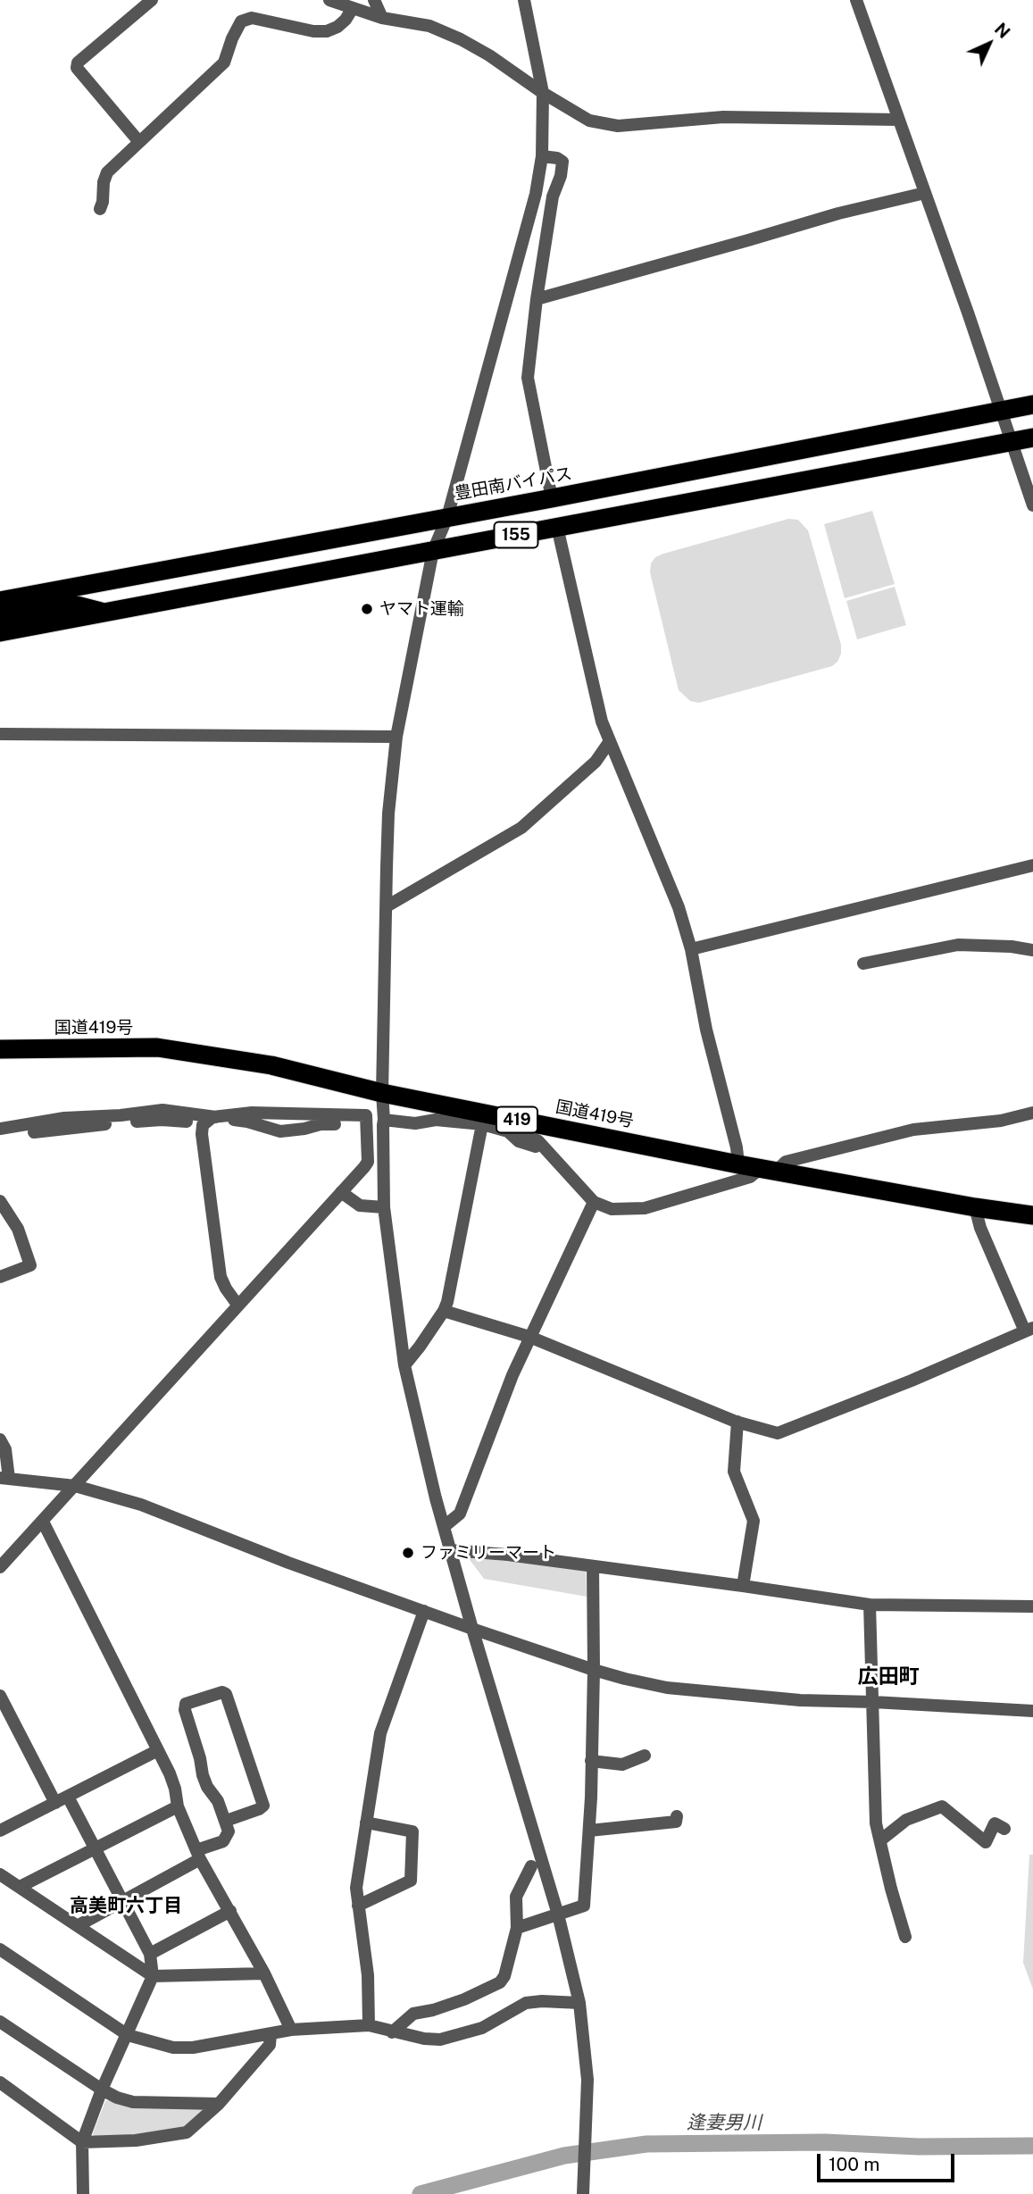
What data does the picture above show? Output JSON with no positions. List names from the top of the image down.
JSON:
{
  "streets": {
    "highway": [
      "豊田南バイパス",
      "155",
      "国道419号",
      "419"
    ]
  },
  "districts": ["広田町", "高美町六丁目"],
  "water": ["逢妻男川"],
  "places": ["ヤマト運輸", "ファミリーマート"],
  "scale_bar": "100 m",
  "north": "top right"
}
